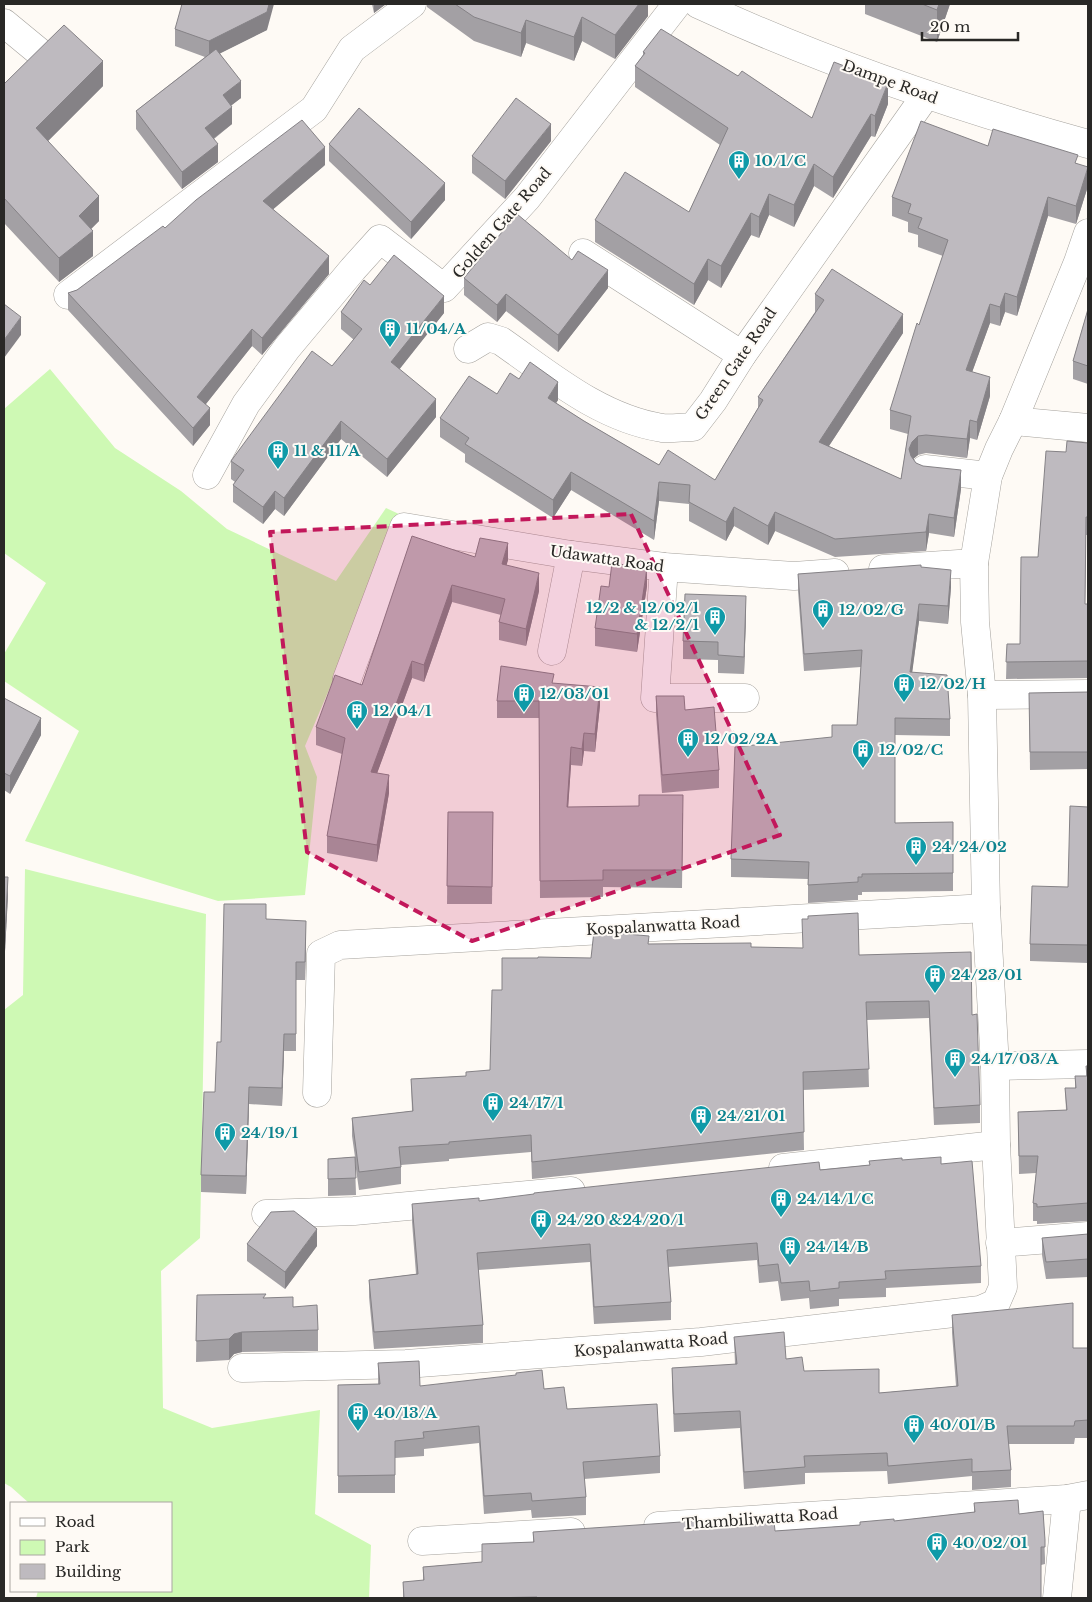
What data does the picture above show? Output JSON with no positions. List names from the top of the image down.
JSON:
{
  "streets": {
    "street": [
      "Dampe Road",
      "Golden Gate Road",
      "Green Gate Road",
      "Udawatta Road",
      "Kospalanwatta Road",
      "Thambiliwatta Road"
    ]
  },
  "crossings": [
    ["Dampe Road", "Green Gate Road"],
    ["Udawatta Road", "Kospalanwatta Road"]
  ],
  "places": {
    "building": [
      "10/1/C",
      "11/04/A",
      "11 & 11/A",
      "12/02/G",
      "12/2 & 12/02/1 & 12/2/1",
      "12/02/H",
      "12/03/01",
      "12/04/1",
      "12/02/2A",
      "12/02/C",
      "24/24/02",
      "24/23/01",
      "24/17/03/A",
      "24/17/1",
      "24/21/01",
      "24/19/1",
      "24/14/1/C",
      "24/20 &24/20/1",
      "24/14/B",
      "40/13/A",
      "40/01/B",
      "40/02/01"
    ]
  },
  "legend": ["Road", "Park", "Building"],
  "scale_bar": "20 m"
}
